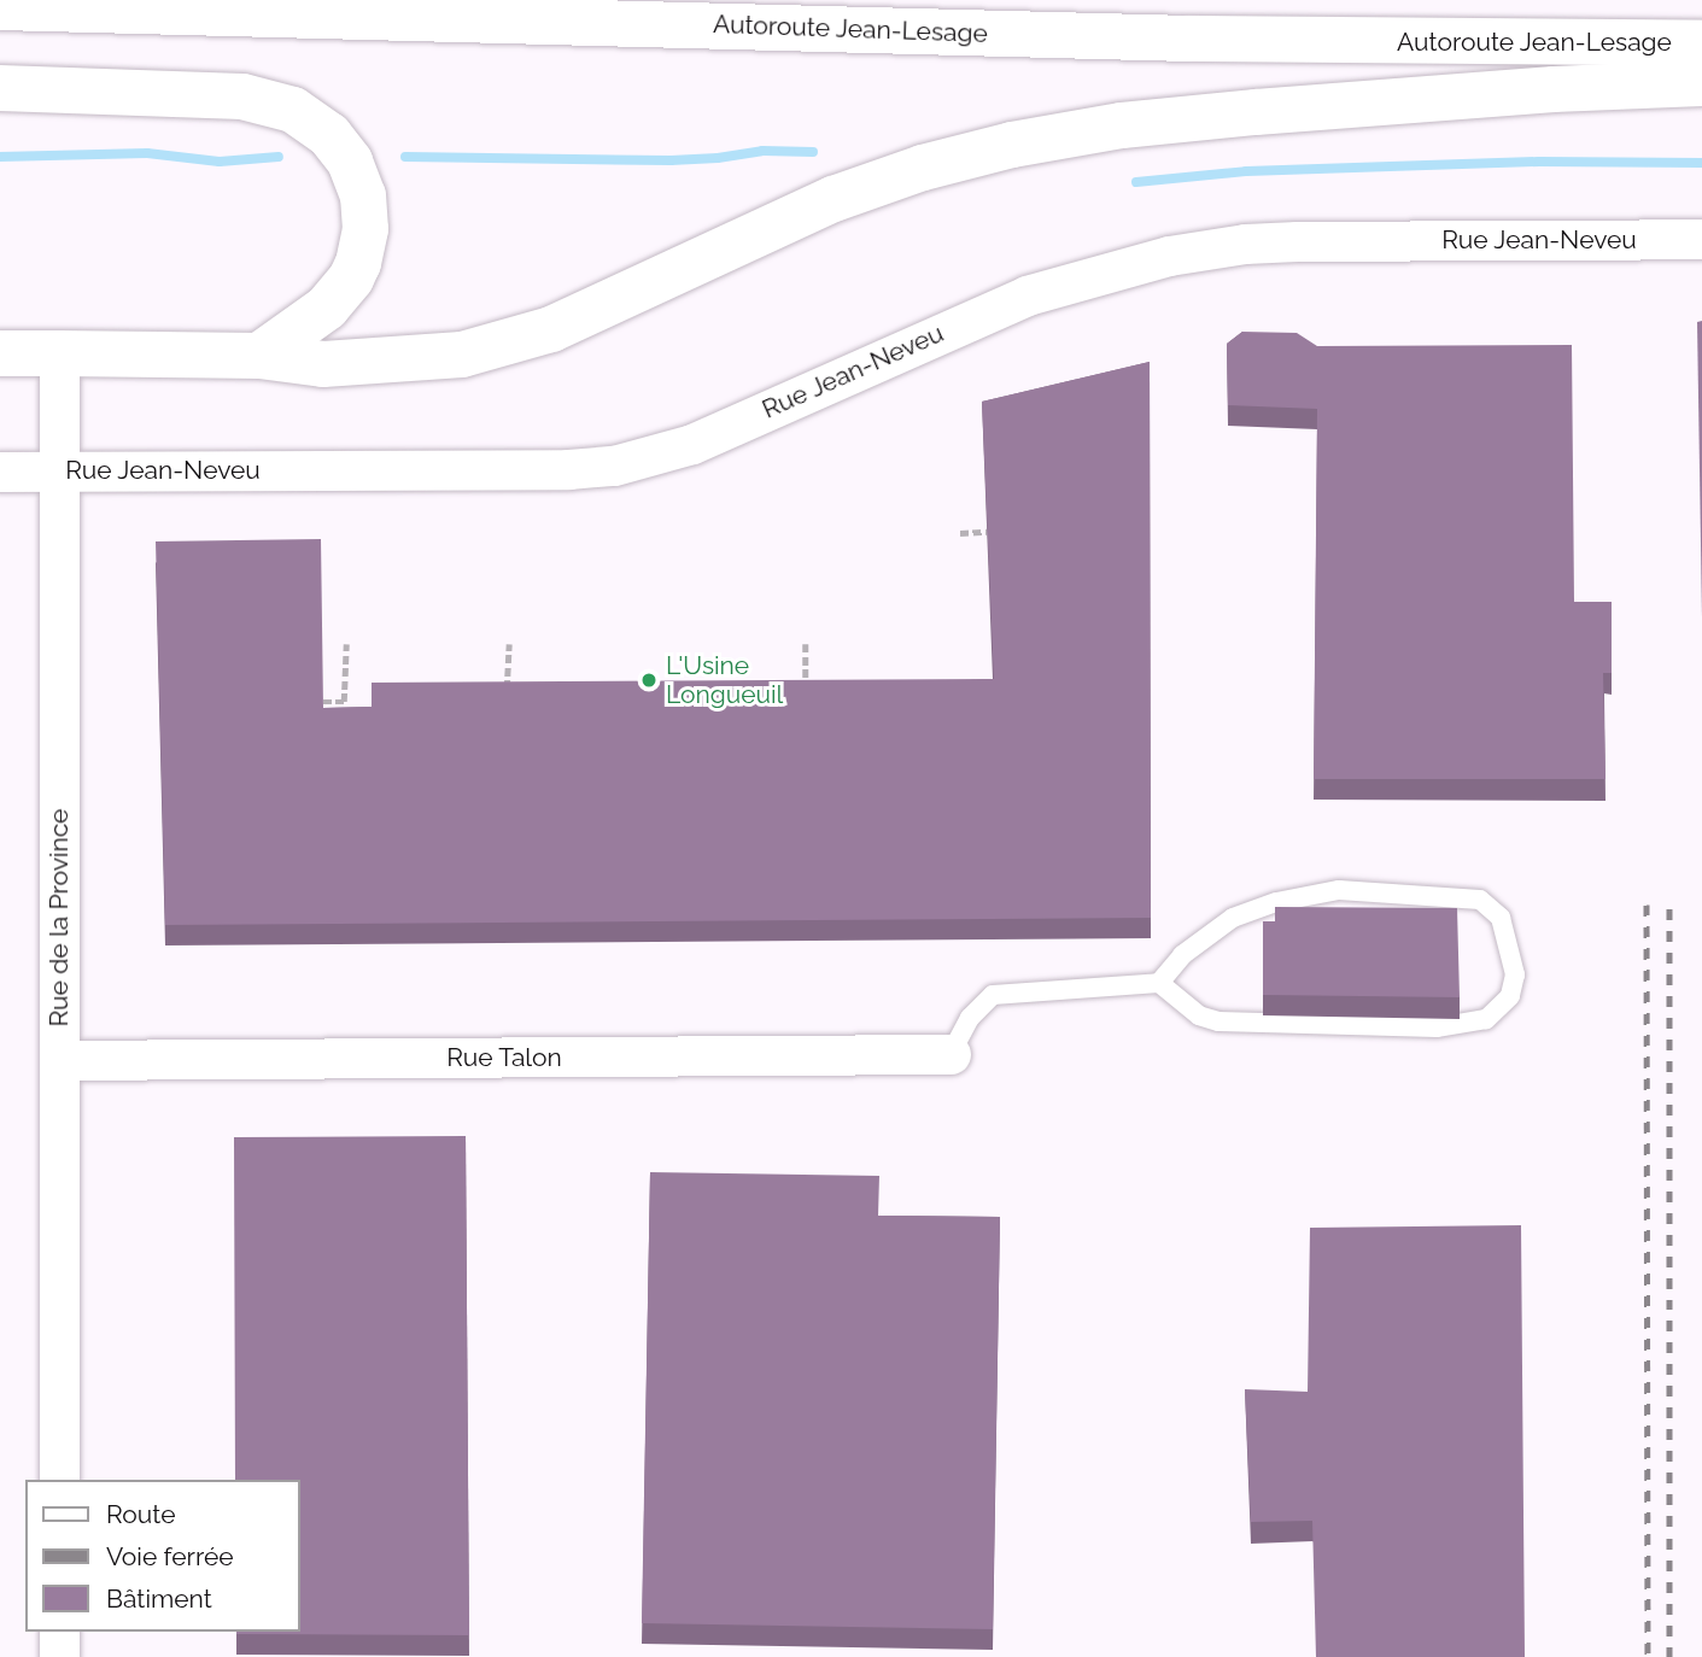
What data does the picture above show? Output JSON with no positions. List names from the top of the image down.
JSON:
{
  "streets": {
    "main road": ["Autoroute Jean-Lesage"],
    "street": ["Rue Jean-Neveu", "Rue de la Province", "Rue Talon"]
  },
  "crossings": [
    ["Rue Jean-Neveu", "Rue de la Province"],
    ["Rue de la Province", "Rue Talon"]
  ],
  "places": ["L'Usine Longueuil"],
  "legend": ["Route", "Voie ferrée", "Bâtiment"]
}
